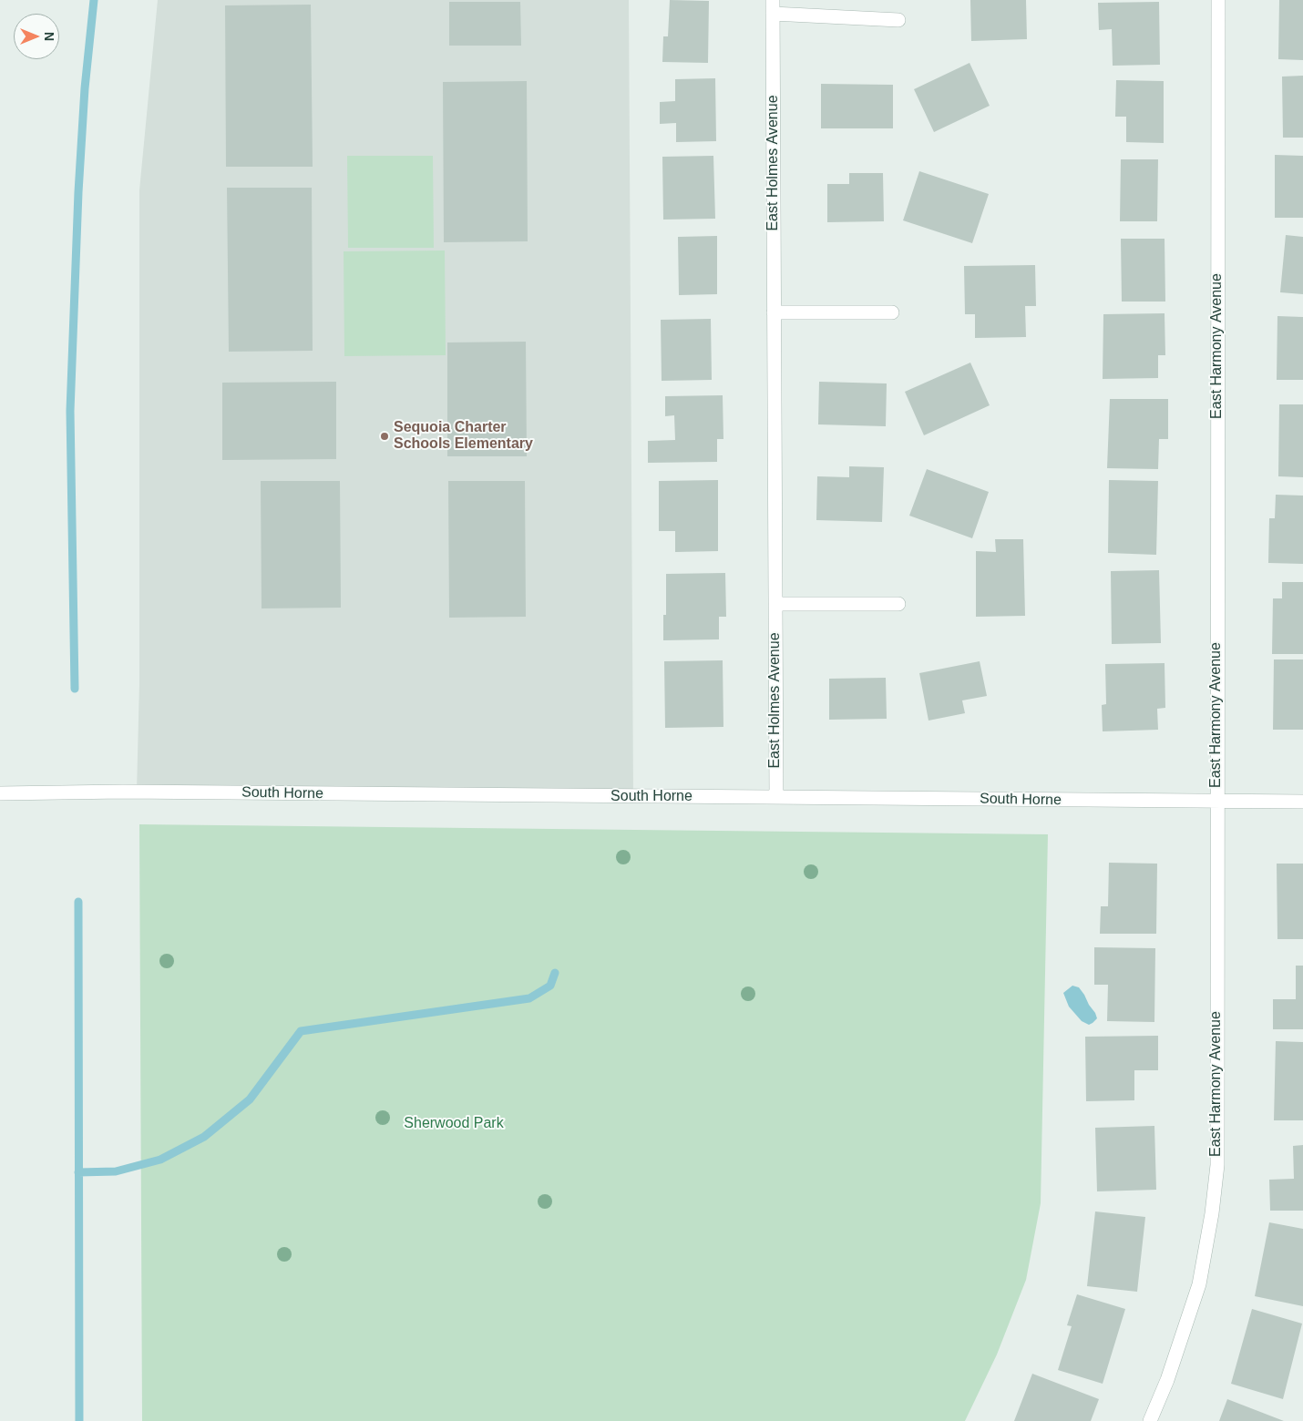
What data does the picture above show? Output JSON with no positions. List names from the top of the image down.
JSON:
{
  "streets": {
    "street": ["East Holmes Avenue", "East Harmony Avenue", "South Horne"]
  },
  "crossings": [
    ["East Holmes Avenue", "South Horne"],
    ["East Harmony Avenue", "South Horne"]
  ],
  "parks": ["Sherwood Park"],
  "places": ["Sequoia Charter Schools Elementary"],
  "north": "right"
}
